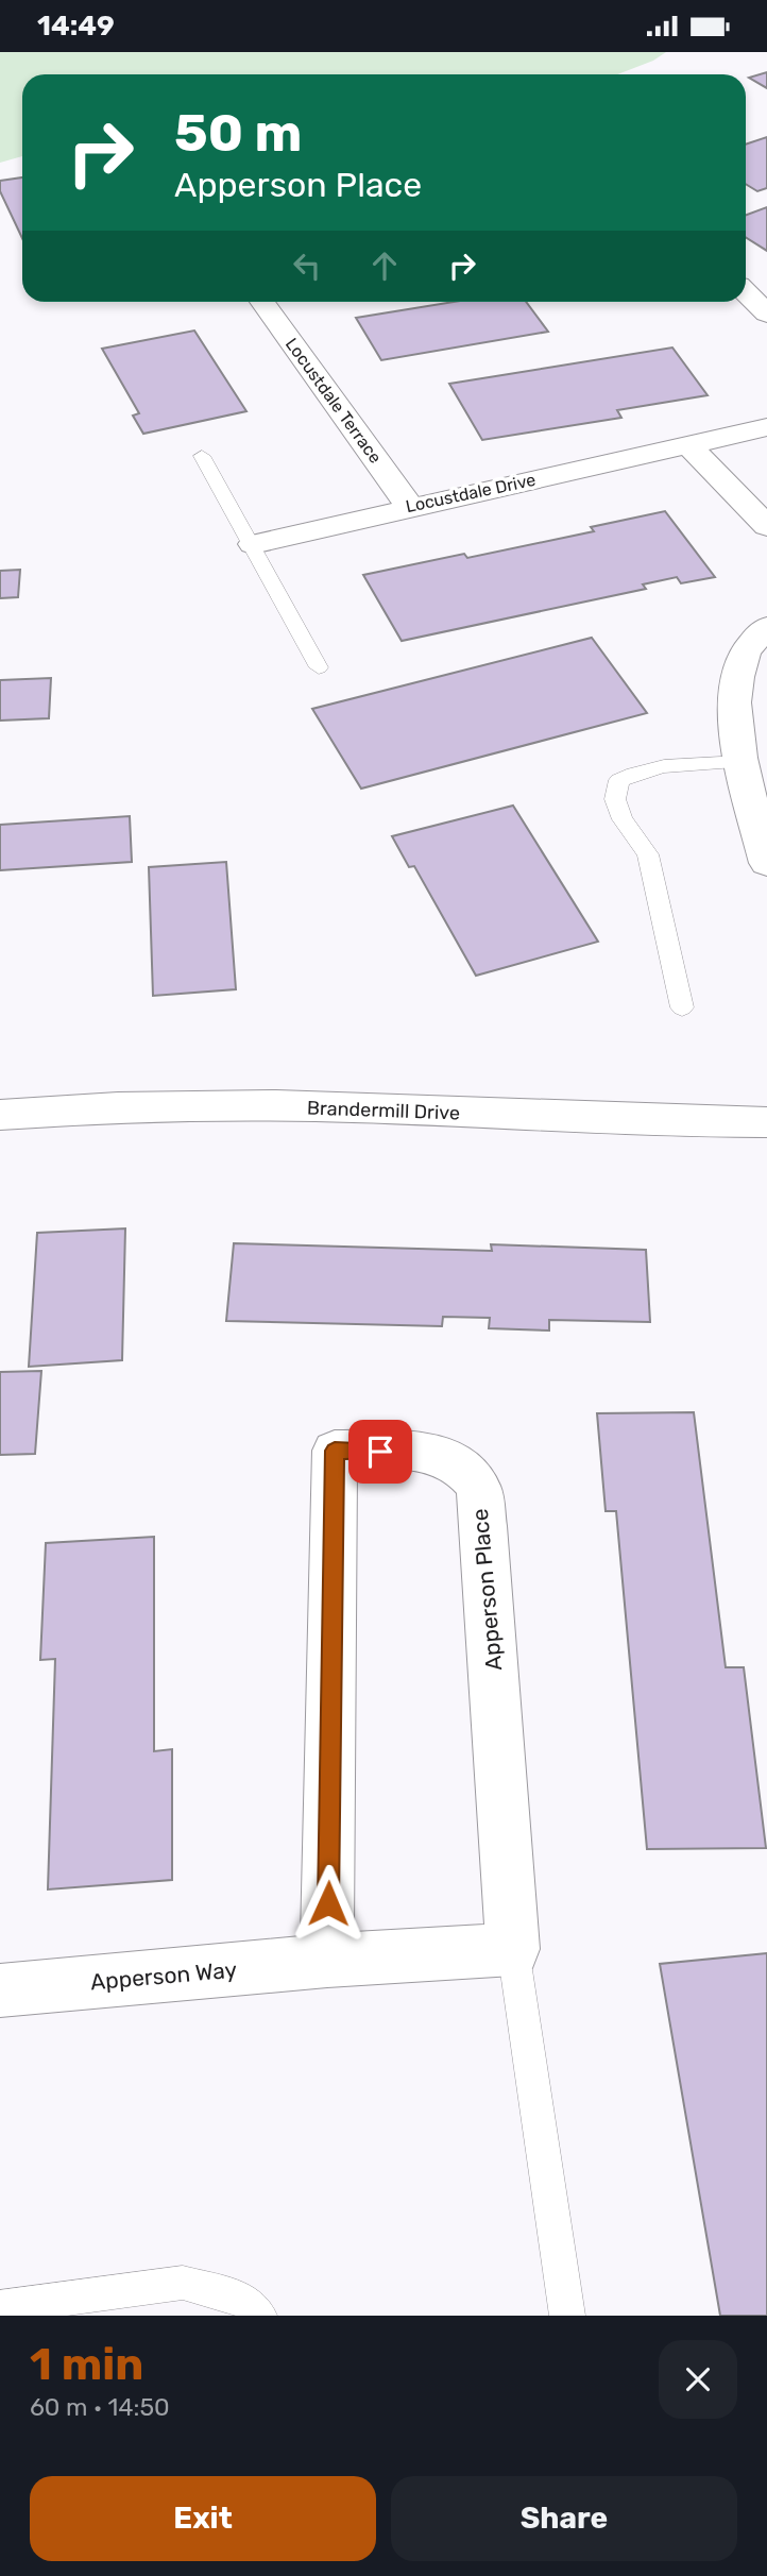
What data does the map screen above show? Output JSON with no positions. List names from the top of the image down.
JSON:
{
  "streets": {
    "street": [
      "Locustdale Terrace",
      "Locustdale Drive",
      "Brandermill Drive",
      "Apperson Place",
      "Apperson Way"
    ]
  },
  "crossings": [
    ["Locustdale Terrace", "Locustdale Drive"],
    ["Apperson Place", "Apperson Way"]
  ],
  "page": {
    "status": "14:49",
    "turn": ["50 m", "Apperson Place"],
    "heading": ["1 min", "60 m · 14:50"],
    "buttons": ["Exit", "Share"]
  }
}
